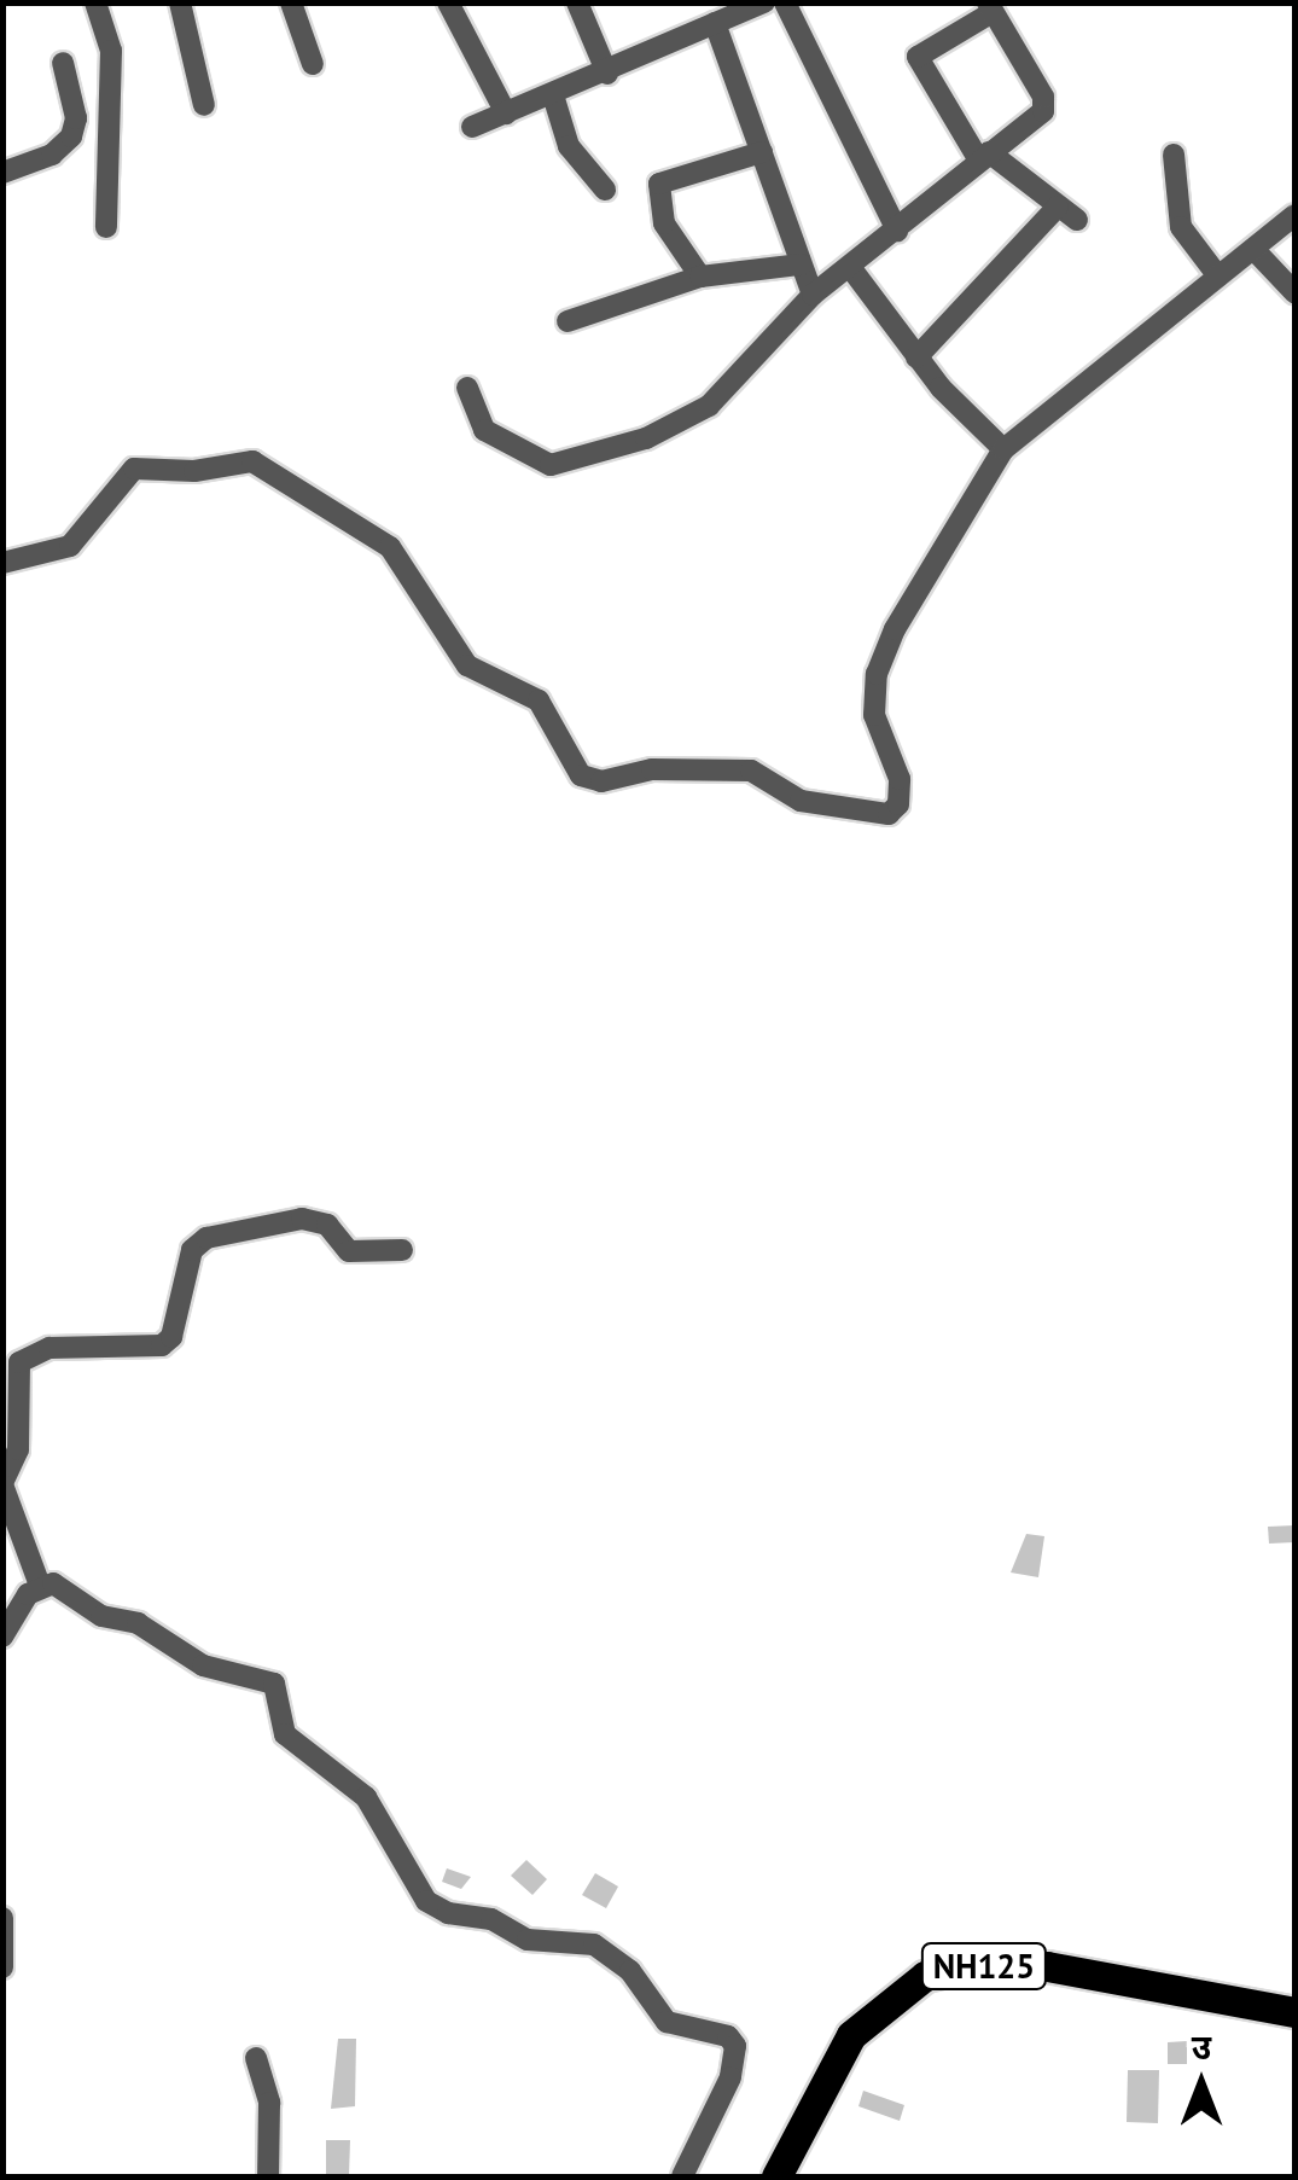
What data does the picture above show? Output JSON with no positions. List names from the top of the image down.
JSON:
{
  "streets": {
    "highway": ["NH125"]
  },
  "north": "top"
}
